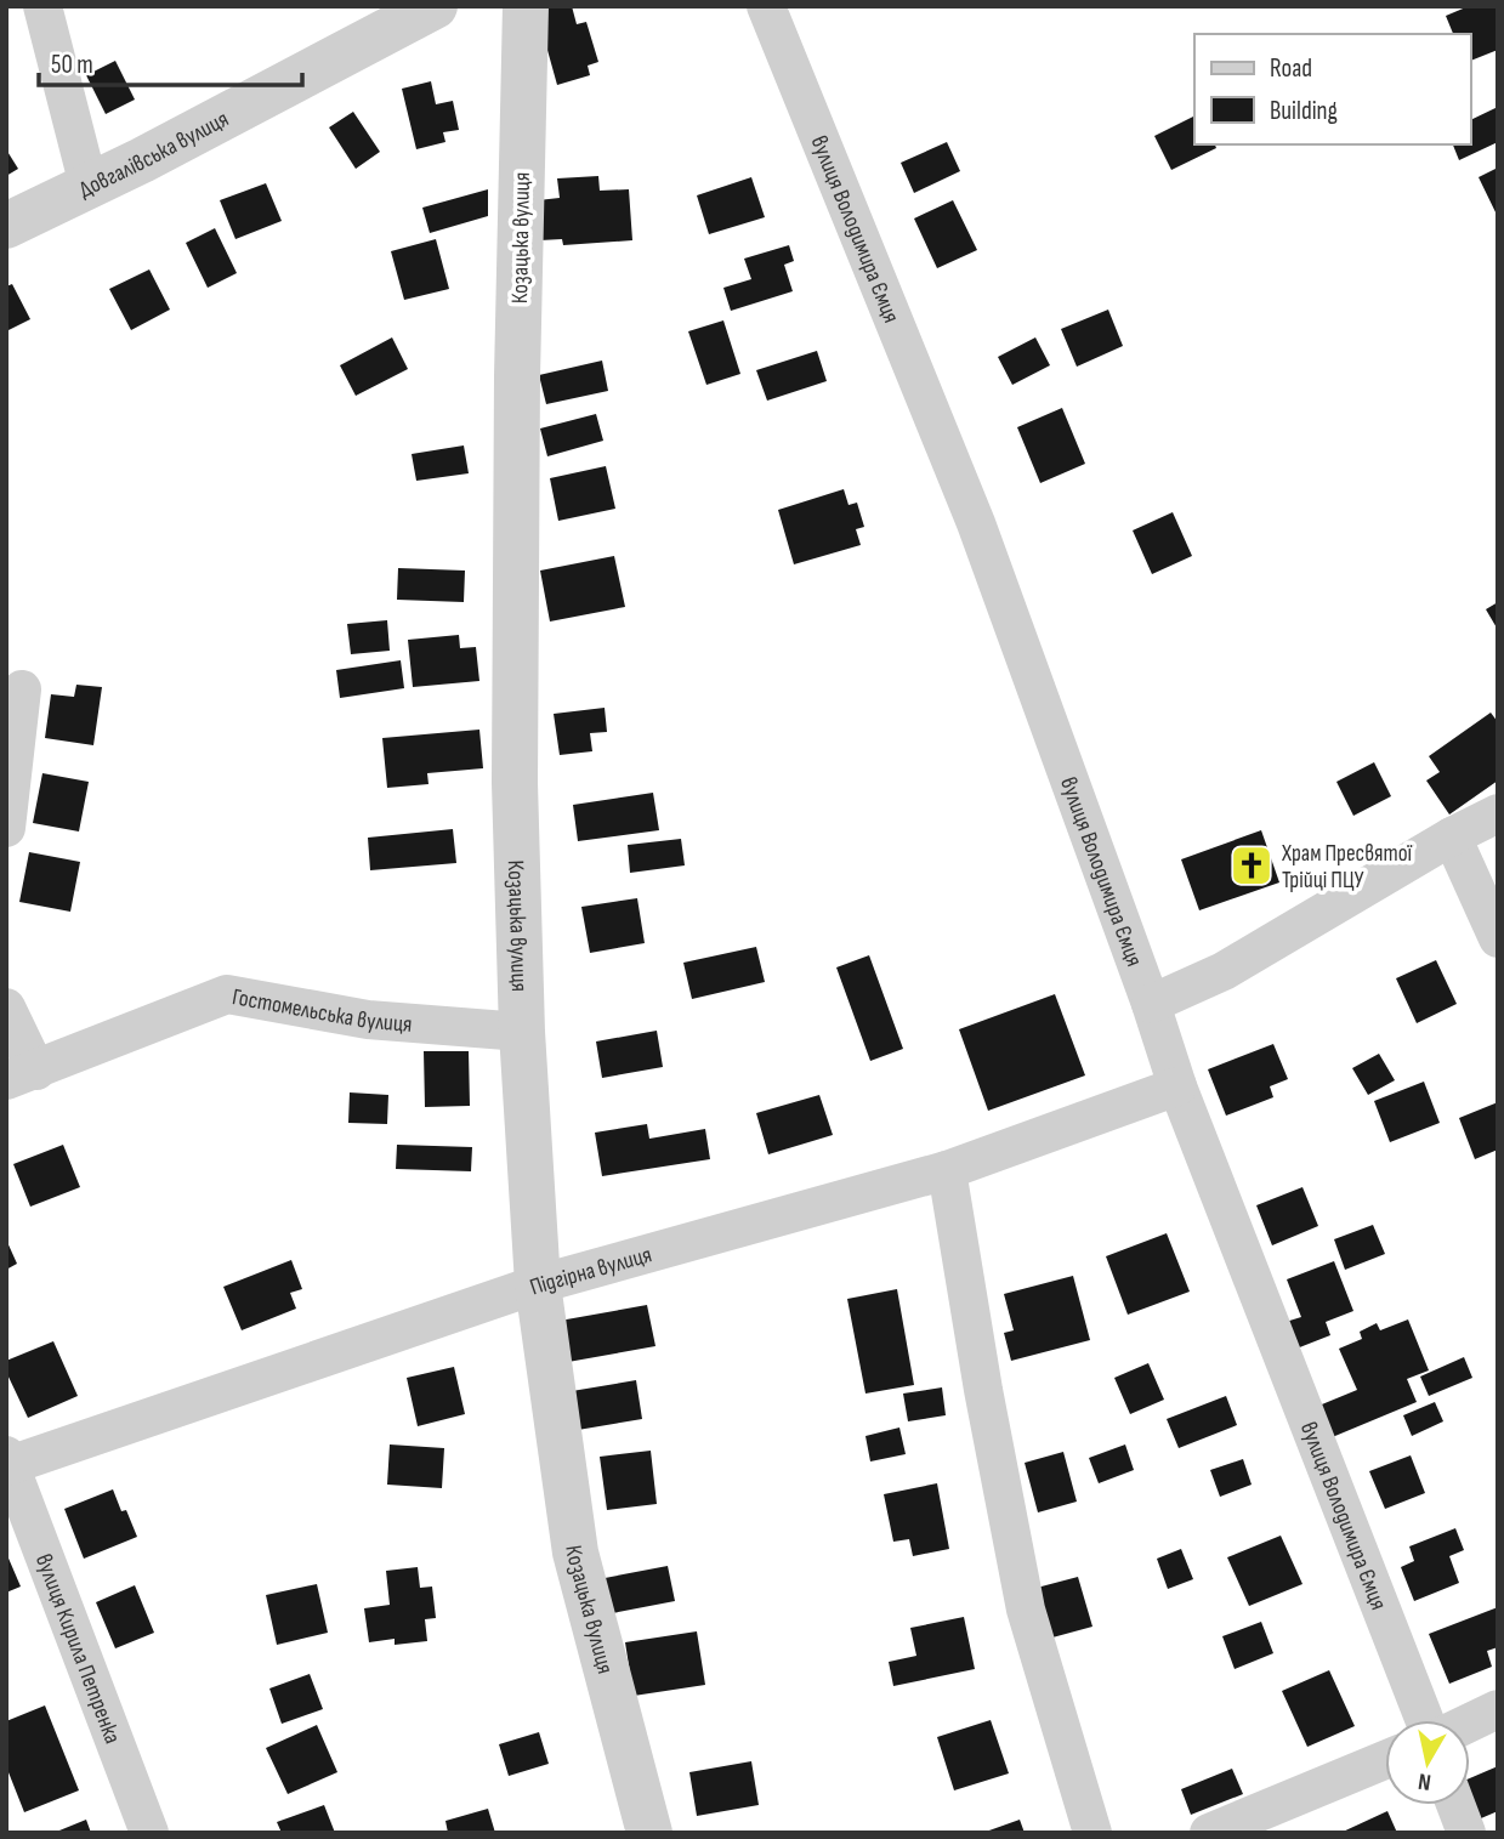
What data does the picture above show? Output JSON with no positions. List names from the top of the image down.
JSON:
{
  "streets": {
    "street": [
      "Довгалівська вулиця",
      "вулиця Володимира Ємця",
      "Козацька вулиця",
      "Гостомельська вулиця",
      "Підгірна вулиця",
      "вулиця Кирила Петренка"
    ]
  },
  "crossings": [
    ["вулиця Володимира Ємця", "Підгірна вулиця"],
    ["Козацька вулиця", "Гостомельська вулиця"],
    ["Козацька вулиця", "Підгірна вулиця"],
    ["Підгірна вулиця", "вулиця Кирила Петренка"]
  ],
  "places": {
    "church": ["Храм Пресвятої Трійці ПЦУ"]
  },
  "legend": ["Road", "Building"],
  "scale_bar": "50 m",
  "north": "bottom"
}
